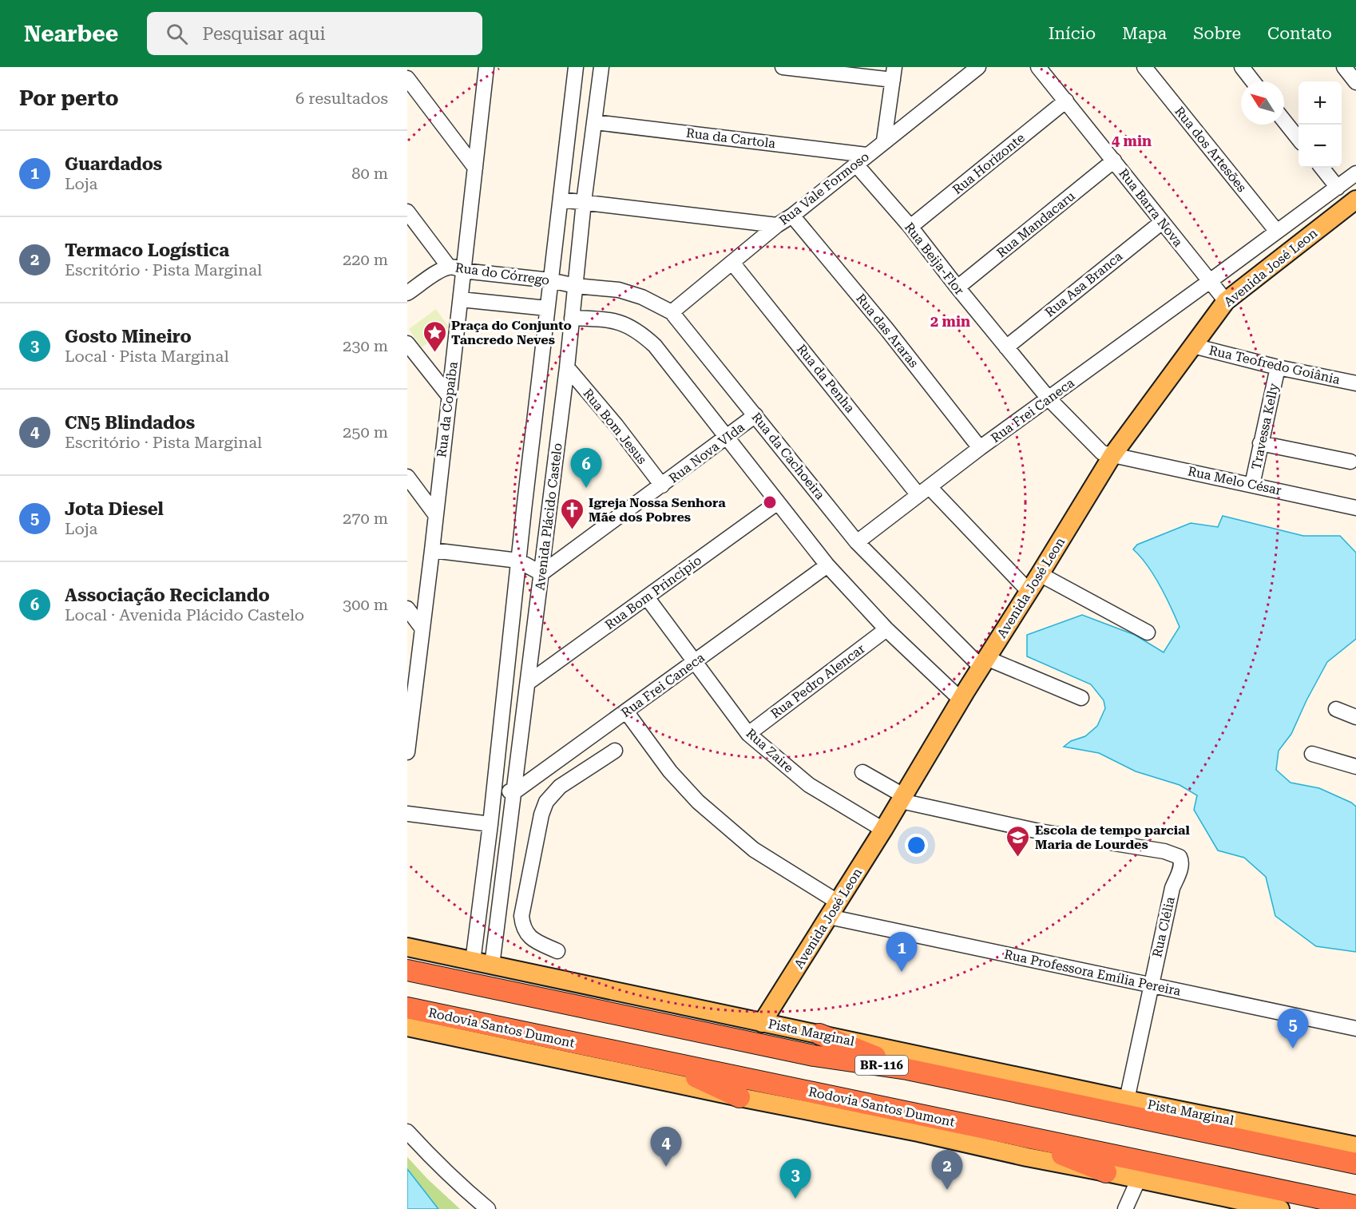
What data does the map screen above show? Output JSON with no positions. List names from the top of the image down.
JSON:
{
  "streets": {
    "highway": ["Rodovia Santos Dumont", "BR-116"],
    "main road": ["Avenida José Leon", "Pista Marginal"],
    "street": [
      "Rua da Cartola",
      "Rua dos Artesões",
      "Rua Horizonte",
      "Rua Vale Formoso",
      "Rua Barra Nova",
      "Rua Mandacaru",
      "Rua Beija-Flor",
      "Rua do Córrego",
      "Rua Asa Branca",
      "Rua das Araras",
      "Rua Teofredo Goiânia",
      "Rua da Penha",
      "Rua da Copaíba",
      "Rua Frei Caneca",
      "Rua Bom Jesus",
      "Travessa Kelly",
      "Rua Nova VIda",
      "Rua da Cachoeira",
      "Rua Melo César",
      "Avenida Plácido Castelo",
      "Rua Bom Princípio",
      "Rua Pedro Alencar",
      "Rua Zaire",
      "Rua Clélia",
      "Rua Professora Emília Pereira"
    ]
  },
  "crossings": [
    ["Rua da Cartola", "Rua Vale Formoso"],
    ["Rua da Cartola", "Rua Beija-Flor"],
    ["Rua da Cartola", "Avenida Plácido Castelo"],
    ["Rua dos Artesões", "Rua Frei Caneca"],
    ["Rua Horizonte", "Rua Barra Nova"],
    ["Rua Horizonte", "Rua Beija-Flor"],
    ["Rua Vale Formoso", "Rua Beija-Flor"],
    ["Rua Vale Formoso", "Rua das Araras"],
    ["Rua Vale Formoso", "Rua da Penha"],
    ["Rua Vale Formoso", "Rua da Cachoeira"],
    ["Rua Barra Nova", "Rua Mandacaru"],
    ["Rua Barra Nova", "Rua Asa Branca"],
    ["Rua Barra Nova", "Rua Frei Caneca"],
    ["Rua Mandacaru", "Rua Beija-Flor"],
    ["Rua Beija-Flor", "Avenida José Leon"],
    ["Rua Beija-Flor", "Rua Asa Branca"],
    ["Rua Beija-Flor", "Rua Frei Caneca"],
    ["Rua Beija-Flor", "Rua Melo César"],
    ["Avenida José Leon", "Rua Teofredo Goiânia"],
    ["Avenida José Leon", "Rua da Penha"],
    ["Avenida José Leon", "Rua da Cachoeira"],
    ["Avenida José Leon", "Rua Melo César"],
    ["Avenida José Leon", "Rua Zaire"],
    ["Avenida José Leon", "Rua Clélia"],
    ["Avenida José Leon", "Rua Professora Emília Pereira"],
    ["Avenida José Leon", "Pista Marginal"],
    ["Rua do Córrego", "Rua da Copaíba"],
    ["Rua do Córrego", "Rua da Cachoeira"],
    ["Rua do Córrego", "Avenida Plácido Castelo"],
    ["Rua das Araras", "Rua Frei Caneca"],
    ["Rua Teofredo Goiânia", "Travessa Kelly"],
    ["Rua da Penha", "Rua Frei Caneca"],
    ["Rua Frei Caneca", "Rua da Cachoeira"],
    ["Rua Frei Caneca", "Avenida Plácido Castelo"],
    ["Rua Frei Caneca", "Rua Zaire"],
    ["Rua Frei Caneca", "Rua Professora Emília Pereira"],
    ["Rua Bom Jesus", "Rua Nova VIda"],
    ["Rua Bom Jesus", "Avenida Plácido Castelo"],
    ["Travessa Kelly", "Rua Melo César"],
    ["Rua Nova VIda", "Rua da Cachoeira"],
    ["Rua Nova VIda", "Avenida Plácido Castelo"],
    ["Rua da Cachoeira", "Avenida Plácido Castelo"],
    ["Avenida Plácido Castelo", "Rua Bom Princípio"],
    ["Avenida Plácido Castelo", "Pista Marginal"],
    ["Rua Bom Princípio", "Rua Zaire"],
    ["Rua Pedro Alencar", "Rua Zaire"],
    ["Rua Clélia", "Rua Professora Emília Pereira"],
    ["Rua Clélia", "Pista Marginal"]
  ],
  "places": {
    "place": ["Praça do Conjunto Tancredo Neves"],
    "church": ["Igreja Nossa Senhora Mãe dos Pobres"],
    "school or university": ["Escola de tempo parcial Maria de Lourdes"]
  },
  "north": "top left",
  "page": {
    "header": "Nearbee",
    "search": "Pesquisar aqui",
    "nav": [
      "Início",
      "Mapa",
      "Sobre",
      "Contato"
    ],
    "heading": ["Por perto", "6 resultados"],
    "map_buttons": ["+", "−"],
    "list": [
      {
        "mark": "1",
        "name": "Guardados",
        "note": "Loja",
        "value": "80 m"
      },
      {
        "mark": "2",
        "name": "Termaco Logística",
        "note": "Escritório · Pista Marginal",
        "value": "220 m"
      },
      {
        "mark": "3",
        "name": "Gosto Mineiro",
        "note": "Local · Pista Marginal",
        "value": "230 m"
      },
      {
        "mark": "4",
        "name": "CN5 Blindados",
        "note": "Escritório · Pista Marginal",
        "value": "250 m"
      },
      {
        "mark": "5",
        "name": "Jota Diesel",
        "note": "Loja",
        "value": "270 m"
      },
      {
        "mark": "6",
        "name": "Associação Reciclando",
        "note": "Local · Avenida Plácido Castelo",
        "value": "300 m"
      }
    ],
    "pins": [
      "6",
      "1",
      "5",
      "4",
      "2",
      "3"
    ]
  },
  "rings": ["4 min", "2 min"]
}
